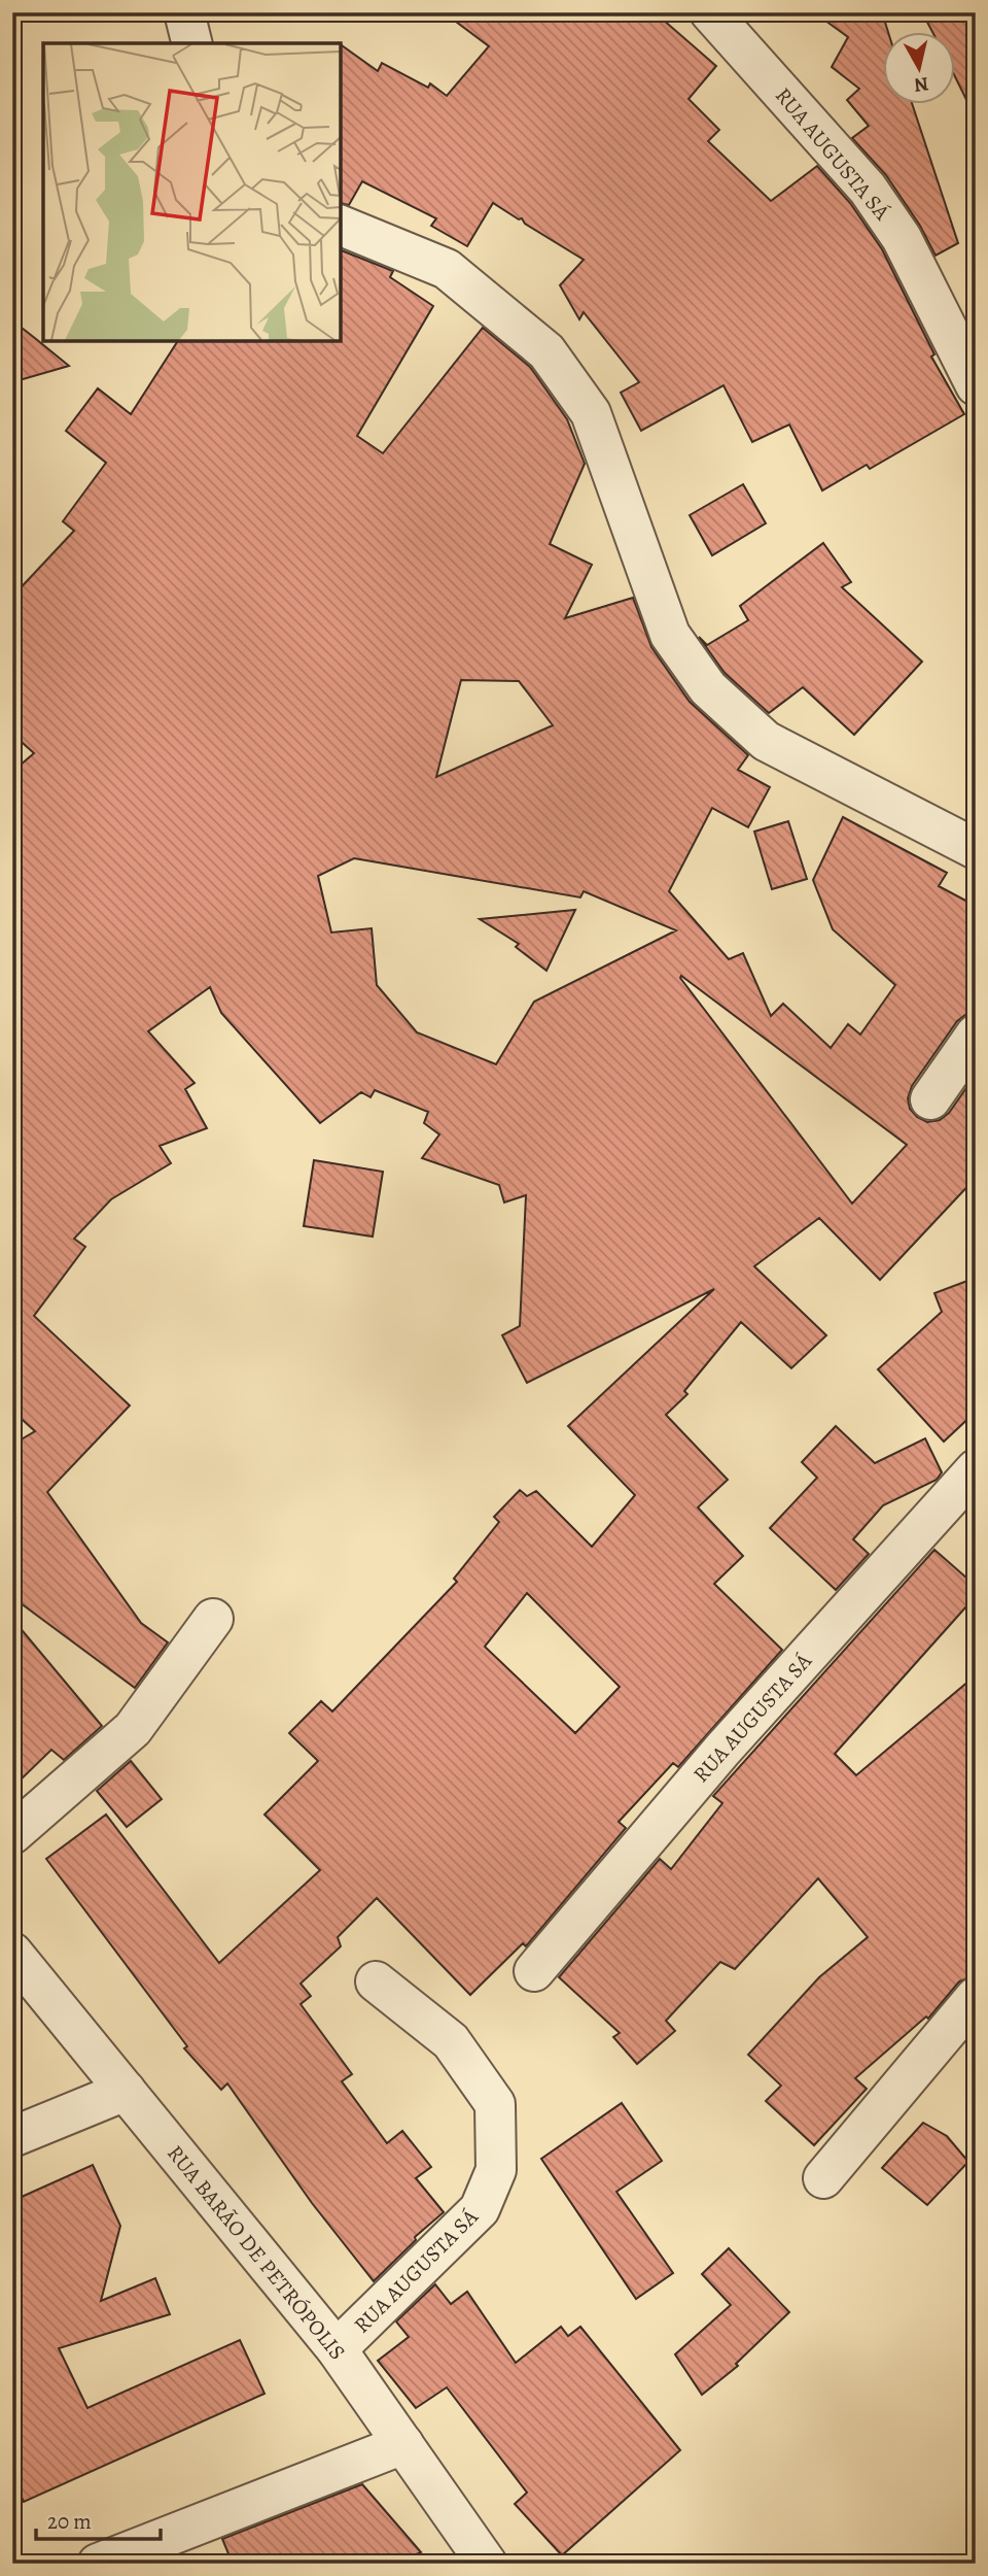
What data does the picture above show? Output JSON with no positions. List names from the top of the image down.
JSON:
{
  "streets": {
    "street": ["RUA AUGUSTA SÁ", "RUA BARÃO DE PETRÓPOLIS"]
  },
  "crossings": [
    ["RUA AUGUSTA SÁ", "RUA BARÃO DE PETRÓPOLIS"]
  ],
  "scale_bar": "20 m",
  "north": "bottom"
}
